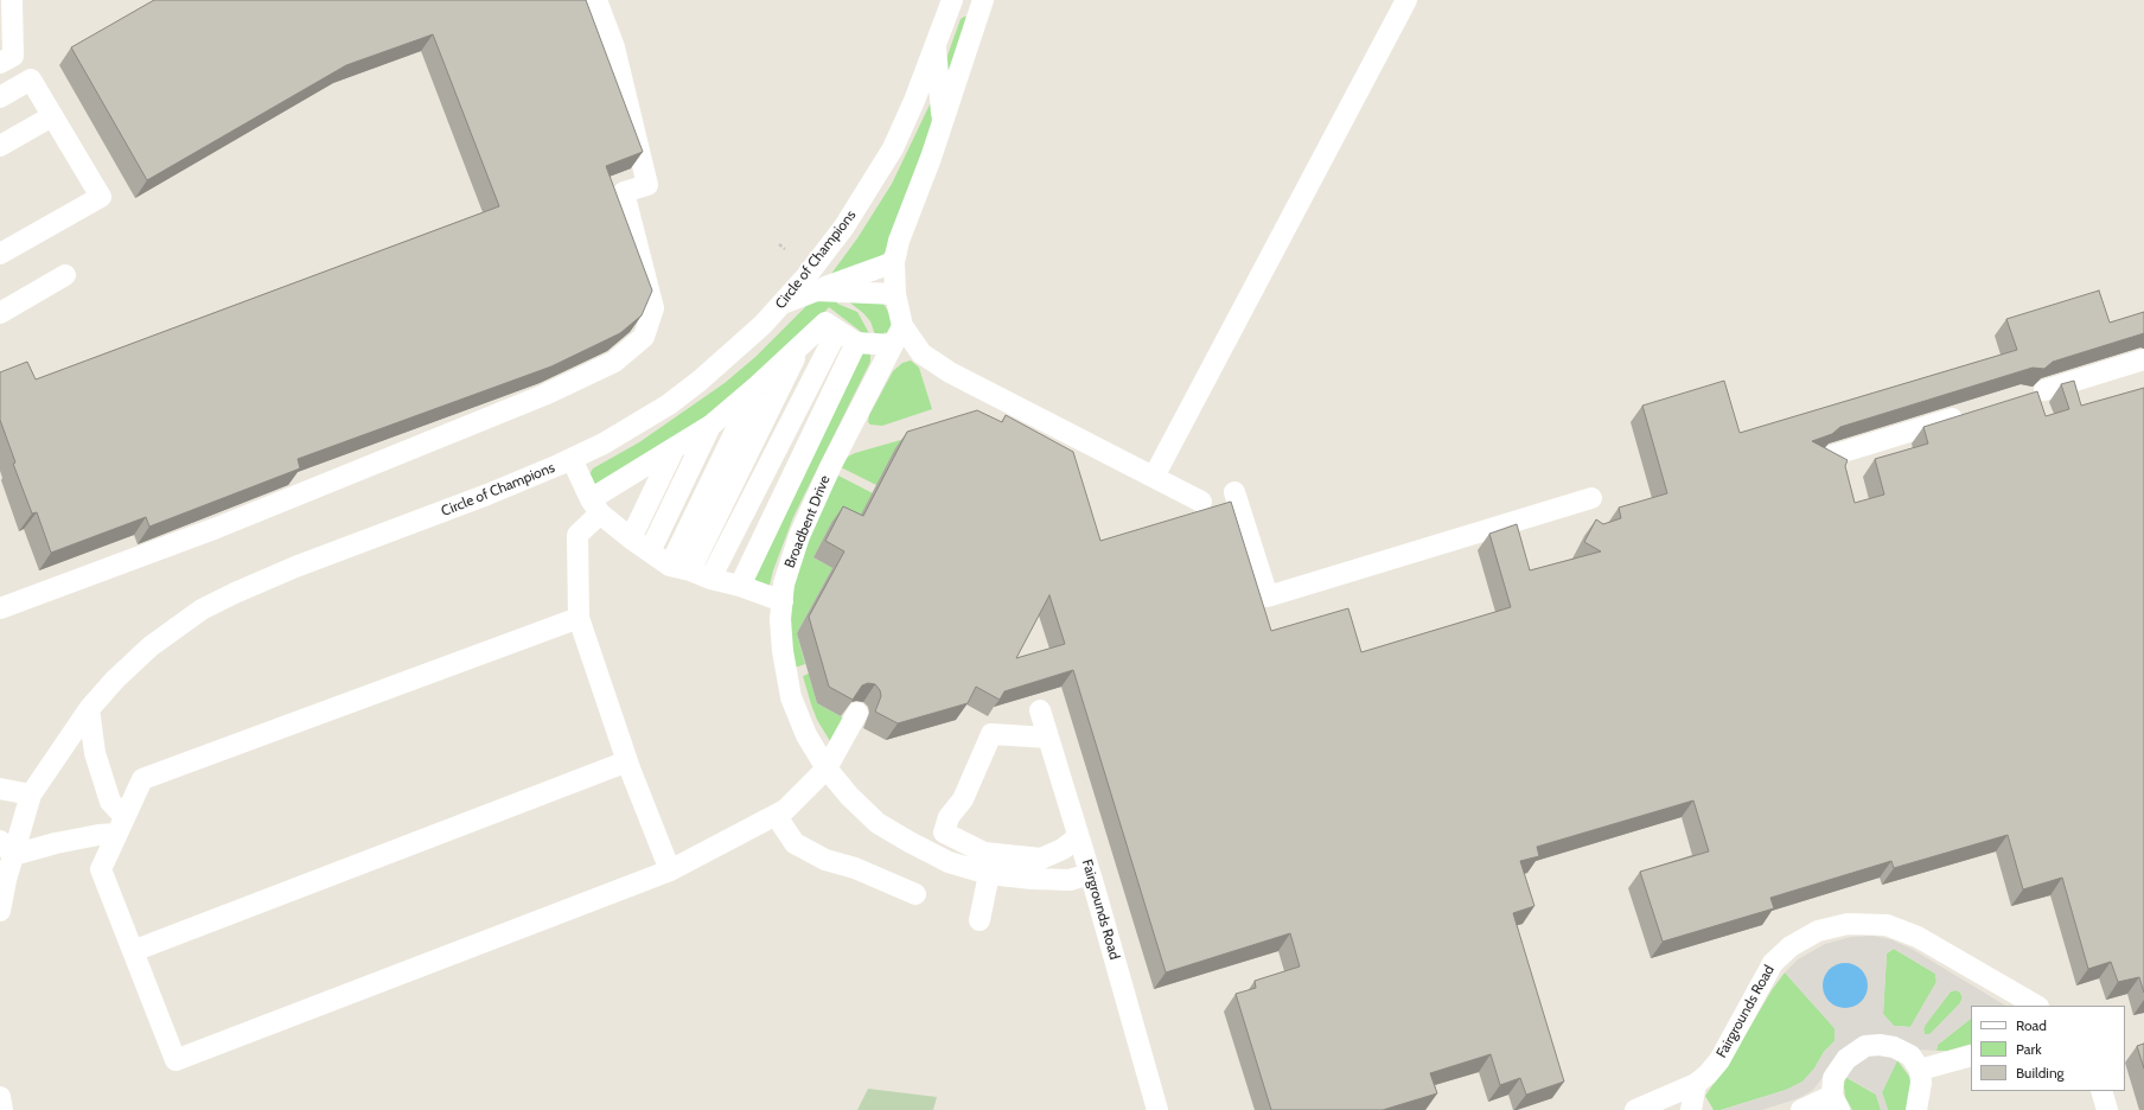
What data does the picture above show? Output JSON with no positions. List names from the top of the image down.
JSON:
{
  "streets": {
    "street": ["Circle of Champions", "Broadbent Drive", "Fairgrounds Road"]
  },
  "crossings": [
    ["Broadbent Drive", "Fairgrounds Road"]
  ],
  "legend": ["Road", "Park", "Building"]
}
